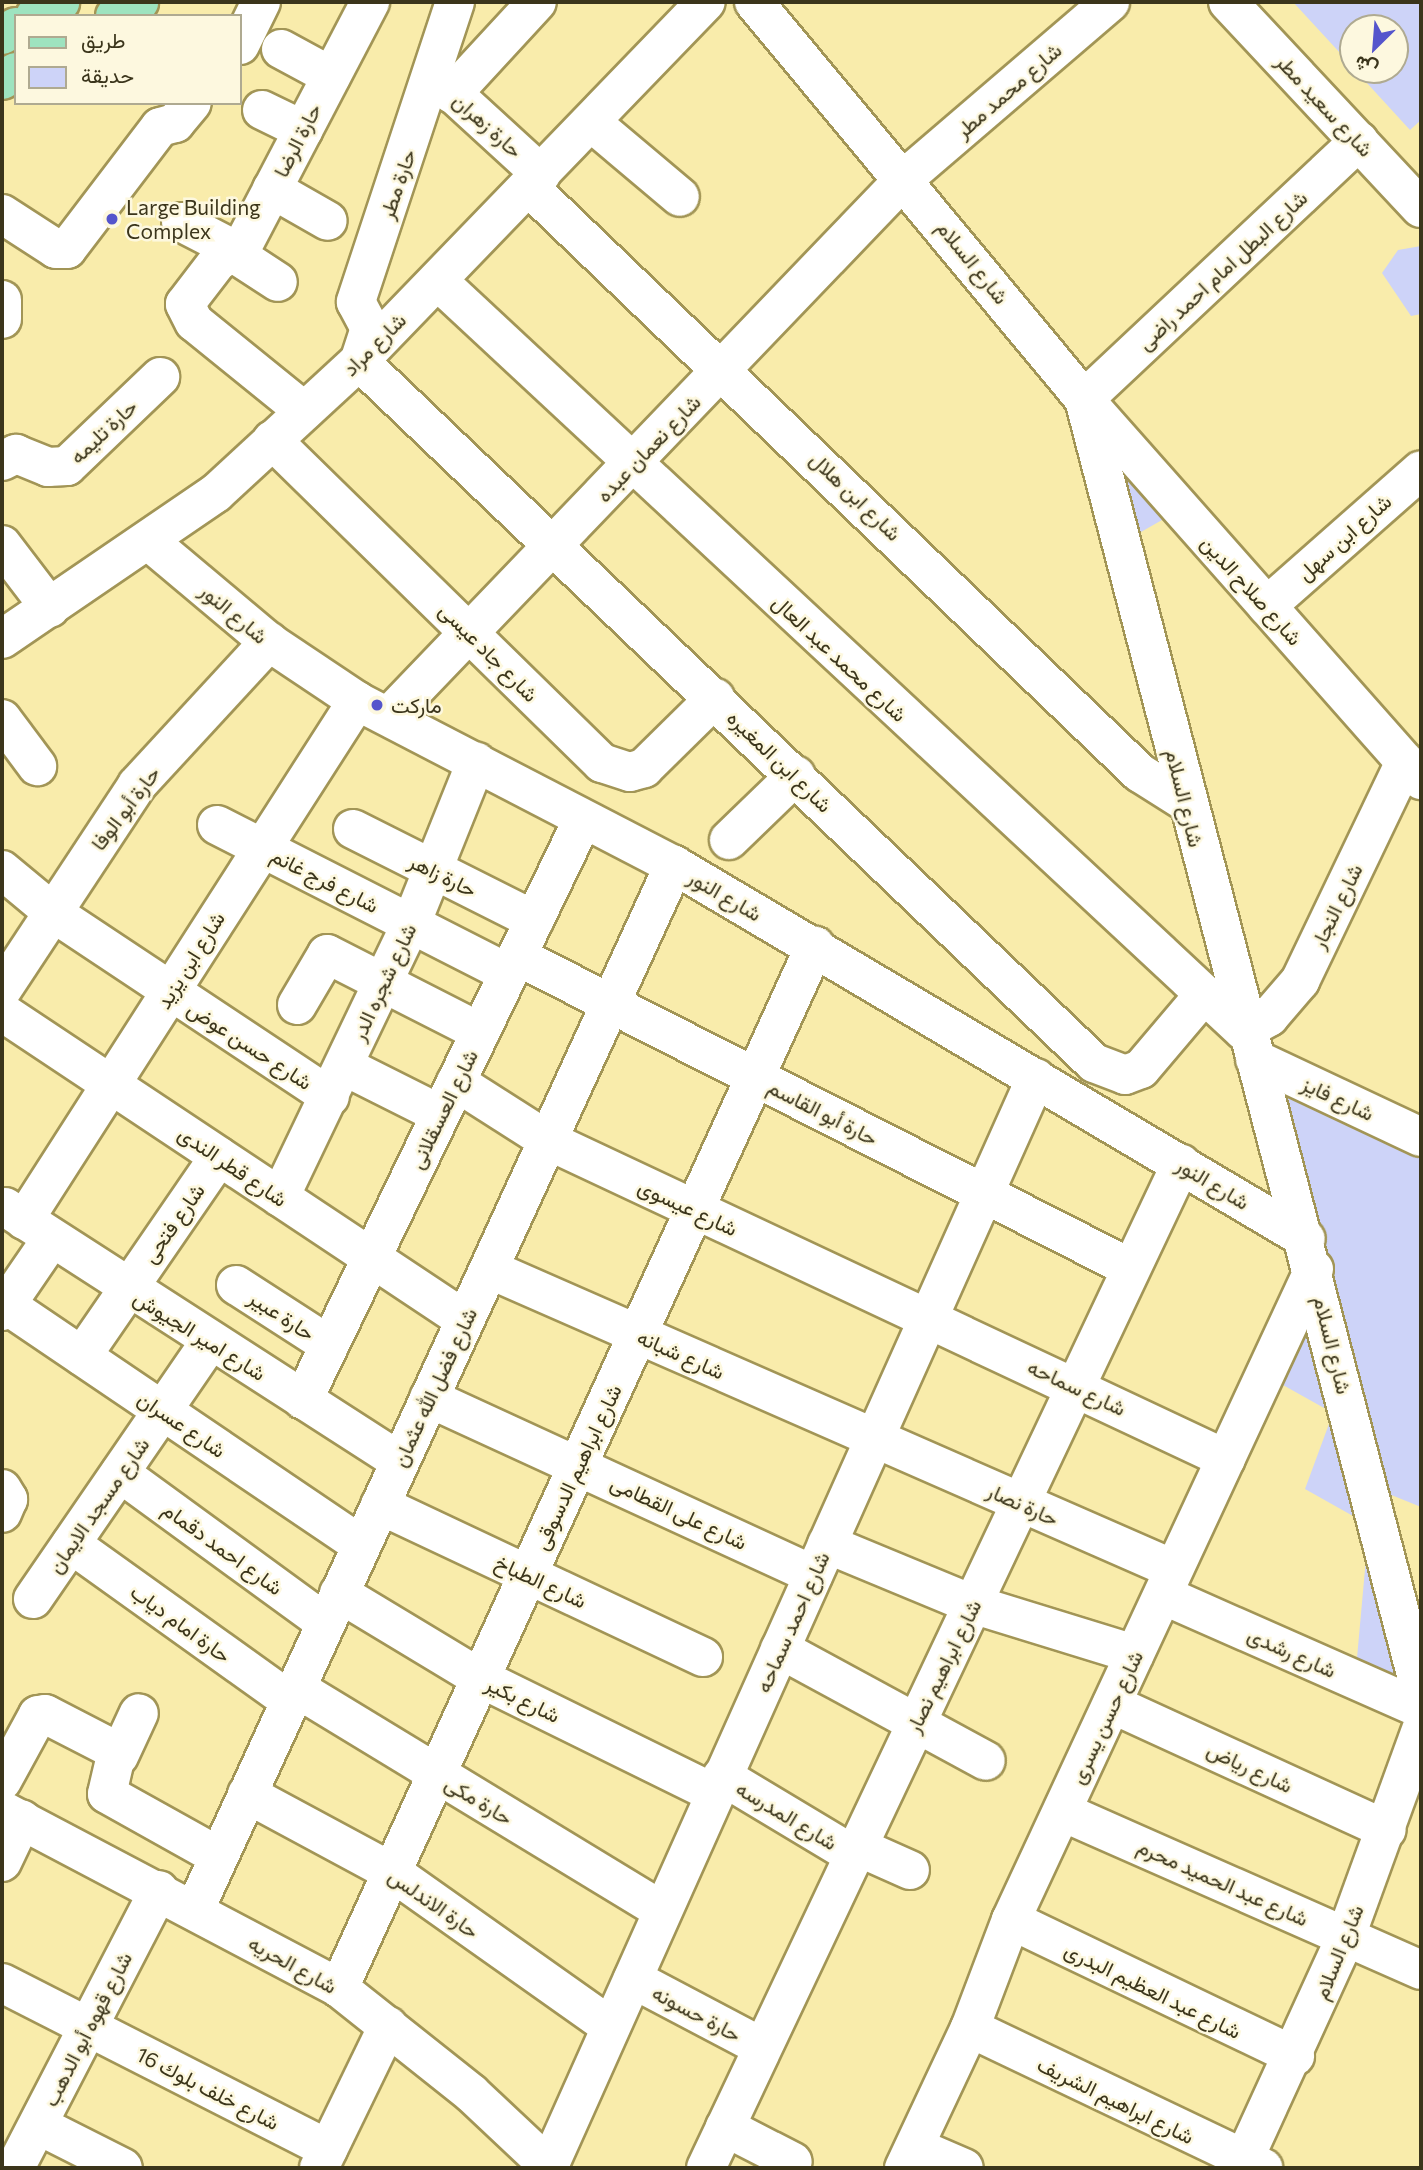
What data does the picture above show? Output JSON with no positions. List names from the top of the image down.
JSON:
{
  "streets": {
    "street": [
      "شارع محمد مطر",
      "شارع سعيد مطر",
      "حارة زهران",
      "حارة الرضا",
      "حارة مطر",
      "شارع السلام",
      "شارع البطل امام احمد راضى",
      "شارع مراد",
      "حارة تليمه",
      "شارع نعمان عبده",
      "شارع ابن هلال",
      "شارع ابن سهل",
      "شارع صلاح الدين",
      "شارع النور",
      "شارع جاد عيسى",
      "شارع محمد عبد العال",
      "شارع ابن المغيره",
      "حارة أبو الوفا",
      "حارة زاهر",
      "شارع فرج غانم",
      "شارع النجار",
      "شارع ابن يزيد",
      "شارع شجره الدر",
      "شارع حسن عوض",
      "شارع فايز",
      "شارع العسقلانى",
      "حارة أبو القاسم",
      "شارع قطر الندى",
      "شارع عيسوى",
      "شارع فتحى",
      "حارة عبير",
      "شارع امير الجيوش",
      "شارع شبانه",
      "شارع فضل الله عثمان",
      "شارع سماحه",
      "شارع عسران",
      "شارع ابراهيم الدسوقى",
      "حارة نصار",
      "شارع مسجد الايمان",
      "شارع على القطامى",
      "شارع احمد دقمام",
      "شارع الطباخ",
      "شارع احمد سماحه",
      "حارة امام دياب",
      "شارع رشدى",
      "شارع ابراهيم نصار",
      "شارع بكير",
      "شارع حسن يسرى",
      "شارع رياض",
      "حارة مكى",
      "شارع المدرسه",
      "شارع عبد الحميد محرم",
      "حارة الاندلس",
      "شارع الحريه",
      "شارع عبد العظيم البدرى",
      "حارة حسونه",
      "شارع قهوه أبو الدهب",
      "شارع خلف بلوك 16",
      "شارع ابراهيم الشريف"
    ]
  },
  "crossings": [
    ["شارع محمد مطر", "شارع السلام"],
    ["شارع محمد مطر", "شارع نعمان عبده"],
    ["شارع سعيد مطر", "شارع البطل امام احمد راضى"],
    ["حارة زهران", "حارة مطر"],
    ["حارة زهران", "شارع مراد"],
    ["حارة زهران", "شارع ابن هلال"],
    ["حارة الرضا", "شارع مراد"],
    ["حارة مطر", "شارع مراد"],
    ["حارة مطر", "شارع ابن المغيره"],
    ["شارع السلام", "شارع البطل امام احمد راضى"],
    ["شارع السلام", "شارع نعمان عبده"],
    ["شارع السلام", "شارع ابن هلال"],
    ["شارع السلام", "شارع صلاح الدين"],
    ["شارع السلام", "شارع النور"],
    ["شارع السلام", "شارع محمد عبد العال"],
    ["شارع السلام", "شارع النجار"],
    ["شارع السلام", "شارع فايز"],
    ["شارع السلام", "شارع حسن يسرى"],
    ["شارع السلام", "شارع رياض"],
    ["شارع السلام", "شارع عبد الحميد محرم"],
    ["شارع السلام", "شارع عبد العظيم البدرى"],
    ["شارع السلام", "شارع ابراهيم الشريف"],
    ["شارع البطل امام احمد راضى", "شارع صلاح الدين"],
    ["شارع مراد", "شارع ابن هلال"],
    ["شارع مراد", "شارع النور"],
    ["شارع مراد", "شارع جاد عيسى"],
    ["شارع مراد", "شارع محمد عبد العال"],
    ["شارع مراد", "شارع ابن المغيره"],
    ["شارع نعمان عبده", "شارع ابن هلال"],
    ["شارع نعمان عبده", "شارع النور"],
    ["شارع نعمان عبده", "شارع جاد عيسى"],
    ["شارع نعمان عبده", "شارع محمد عبد العال"],
    ["شارع نعمان عبده", "شارع ابن المغيره"],
    ["شارع نعمان عبده", "شارع ابن يزيد"],
    ["شارع ابن سهل", "شارع صلاح الدين"],
    ["شارع صلاح الدين", "شارع النجار"],
    ["شارع النور", "حارة أبو الوفا"],
    ["شارع النور", "شارع ابن يزيد"],
    ["شارع النور", "شارع شجره الدر"],
    ["شارع النور", "شارع العسقلانى"],
    ["شارع النور", "شارع فضل الله عثمان"],
    ["شارع النور", "شارع ابراهيم الدسوقى"],
    ["شارع النور", "شارع احمد سماحه"],
    ["شارع النور", "شارع ابراهيم نصار"],
    ["شارع النور", "شارع حسن يسرى"],
    ["شارع جاد عيسى", "شارع ابن المغيره"],
    ["شارع محمد عبد العال", "شارع ابن المغيره"],
    ["شارع محمد عبد العال", "شارع النجار"],
    ["شارع محمد عبد العال", "شارع فايز"],
    ["حارة أبو الوفا", "شارع حسن عوض"],
    ["حارة زاهر", "شارع شجره الدر"],
    ["حارة زاهر", "شارع العسقلانى"],
    ["شارع فرج غانم", "شارع ابن يزيد"],
    ["شارع فرج غانم", "شارع شجره الدر"],
    ["شارع فرج غانم", "شارع العسقلانى"],
    ["شارع فرج غانم", "حارة أبو القاسم"],
    ["شارع النجار", "شارع فايز"],
    ["شارع ابن يزيد", "شارع حسن عوض"],
    ["شارع ابن يزيد", "شارع قطر الندى"],
    ["شارع ابن يزيد", "شارع امير الجيوش"],
    ["شارع ابن يزيد", "شارع عسران"],
    ["شارع شجره الدر", "شارع حسن عوض"],
    ["شارع شجره الدر", "شارع قطر الندى"],
    ["شارع حسن عوض", "شارع العسقلانى"],
    ["شارع حسن عوض", "شارع عيسوى"],
    ["شارع العسقلانى", "حارة أبو القاسم"],
    ["شارع العسقلانى", "شارع قطر الندى"],
    ["شارع العسقلانى", "شارع عيسوى"],
    ["شارع العسقلانى", "حارة عبير"],
    ["شارع العسقلانى", "شارع امير الجيوش"],
    ["حارة أبو القاسم", "شارع فضل الله عثمان"],
    ["حارة أبو القاسم", "شارع ابراهيم الدسوقى"],
    ["حارة أبو القاسم", "شارع احمد سماحه"],
    ["حارة أبو القاسم", "شارع ابراهيم نصار"],
    ["شارع قطر الندى", "شارع فتحى"],
    ["شارع قطر الندى", "شارع فضل الله عثمان"],
    ["شارع عيسوى", "شارع فضل الله عثمان"],
    ["شارع عيسوى", "شارع سماحه"],
    ["شارع عيسوى", "شارع ابراهيم الدسوقى"],
    ["شارع عيسوى", "شارع احمد سماحه"],
    ["شارع فتحى", "شارع امير الجيوش"],
    ["شارع فتحى", "شارع عسران"],
    ["شارع امير الجيوش", "شارع فضل الله عثمان"],
    ["شارع امير الجيوش", "شارع مسجد الايمان"],
    ["شارع شبانه", "شارع فضل الله عثمان"],
    ["شارع شبانه", "شارع ابراهيم الدسوقى"],
    ["شارع شبانه", "حارة نصار"],
    ["شارع شبانه", "شارع احمد سماحه"],
    ["شارع فضل الله عثمان", "شارع عسران"],
    ["شارع فضل الله عثمان", "شارع على القطامى"],
    ["شارع فضل الله عثمان", "شارع احمد دقمام"],
    ["شارع فضل الله عثمان", "شارع الطباخ"],
    ["شارع فضل الله عثمان", "حارة امام دياب"],
    ["شارع فضل الله عثمان", "شارع بكير"],
    ["شارع فضل الله عثمان", "حارة مكى"],
    ["شارع فضل الله عثمان", "حارة الاندلس"],
    ["شارع فضل الله عثمان", "شارع الحريه"],
    ["شارع سماحه", "شارع احمد سماحه"],
    ["شارع سماحه", "شارع ابراهيم نصار"],
    ["شارع سماحه", "شارع حسن يسرى"],
    ["شارع عسران", "شارع مسجد الايمان"],
    ["شارع ابراهيم الدسوقى", "شارع على القطامى"],
    ["شارع ابراهيم الدسوقى", "شارع الطباخ"],
    ["شارع ابراهيم الدسوقى", "شارع بكير"],
    ["شارع ابراهيم الدسوقى", "حارة مكى"],
    ["شارع ابراهيم الدسوقى", "حارة الاندلس"],
    ["شارع ابراهيم الدسوقى", "شارع الحريه"],
    ["حارة نصار", "شارع احمد سماحه"],
    ["حارة نصار", "شارع رشدى"],
    ["حارة نصار", "شارع ابراهيم نصار"],
    ["حارة نصار", "شارع حسن يسرى"],
    ["شارع مسجد الايمان", "شارع احمد دقمام"],
    ["شارع مسجد الايمان", "حارة امام دياب"],
    ["شارع على القطامى", "شارع احمد سماحه"],
    ["شارع على القطامى", "شارع ابراهيم نصار"],
    ["شارع احمد دقمام", "شارع بكير"],
    ["شارع احمد سماحه", "شارع بكير"],
    ["شارع احمد سماحه", "حارة مكى"],
    ["شارع احمد سماحه", "شارع المدرسه"],
    ["شارع احمد سماحه", "حارة الاندلس"],
    ["شارع احمد سماحه", "شارع الحريه"],
    ["شارع احمد سماحه", "حارة حسونه"],
    ["حارة امام دياب", "حارة مكى"],
    ["شارع رشدى", "شارع حسن يسرى"],
    ["شارع ابراهيم نصار", "شارع المدرسه"],
    ["شارع ابراهيم نصار", "حارة حسونه"],
    ["شارع بكير", "شارع المدرسه"],
    ["شارع حسن يسرى", "شارع رياض"],
    ["شارع حسن يسرى", "شارع عبد الحميد محرم"],
    ["شارع حسن يسرى", "شارع عبد العظيم البدرى"],
    ["شارع حسن يسرى", "شارع ابراهيم الشريف"],
    ["شارع الحريه", "شارع قهوه أبو الدهب"],
    ["شارع قهوه أبو الدهب", "شارع خلف بلوك 16"]
  ],
  "places": ["Large Building Complex", "ماركت"],
  "legend": ["طريق", "حديقة"],
  "north": "bottom left"
}
